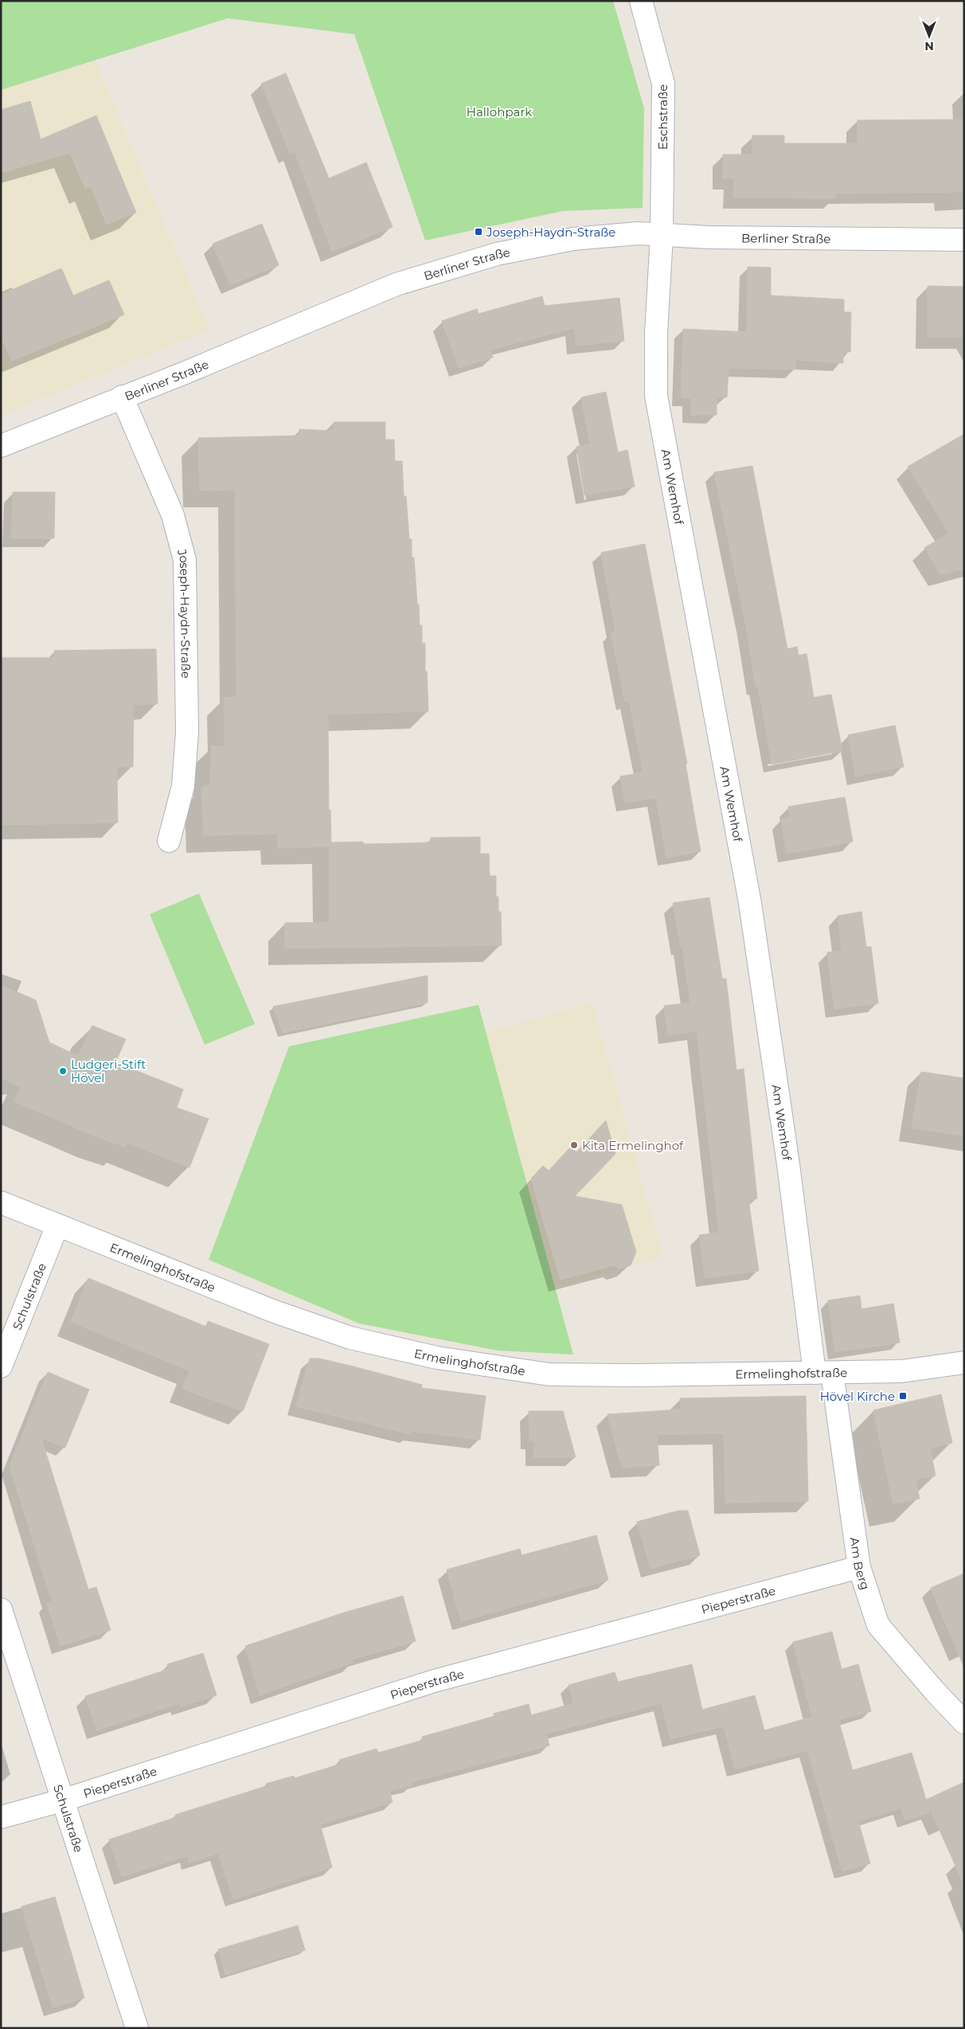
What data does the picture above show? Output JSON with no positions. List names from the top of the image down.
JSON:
{
  "streets": {
    "street": [
      "Eschstraße",
      "Berliner Straße",
      "Am Wemhof",
      "Joseph-Haydn-Straße",
      "Ermelinghofstraße",
      "Schulstraße",
      "Am Berg",
      "Pieperstraße"
    ]
  },
  "crossings": [
    ["Eschstraße", "Berliner Straße"],
    ["Eschstraße", "Am Wemhof"],
    ["Berliner Straße", "Am Wemhof"],
    ["Berliner Straße", "Joseph-Haydn-Straße"],
    ["Am Wemhof", "Ermelinghofstraße"],
    ["Am Wemhof", "Am Berg"],
    ["Ermelinghofstraße", "Schulstraße"],
    ["Ermelinghofstraße", "Am Berg"],
    ["Schulstraße", "Pieperstraße"],
    ["Am Berg", "Pieperstraße"]
  ],
  "parks": ["Hallohpark"],
  "places": {
    "transit": ["Joseph-Haydn-Straße", "Hövel Kirche"],
    "other": ["Ludgeri-Stift Hövel", "Kita Ermelinghof"]
  },
  "north": "bottom"
}
